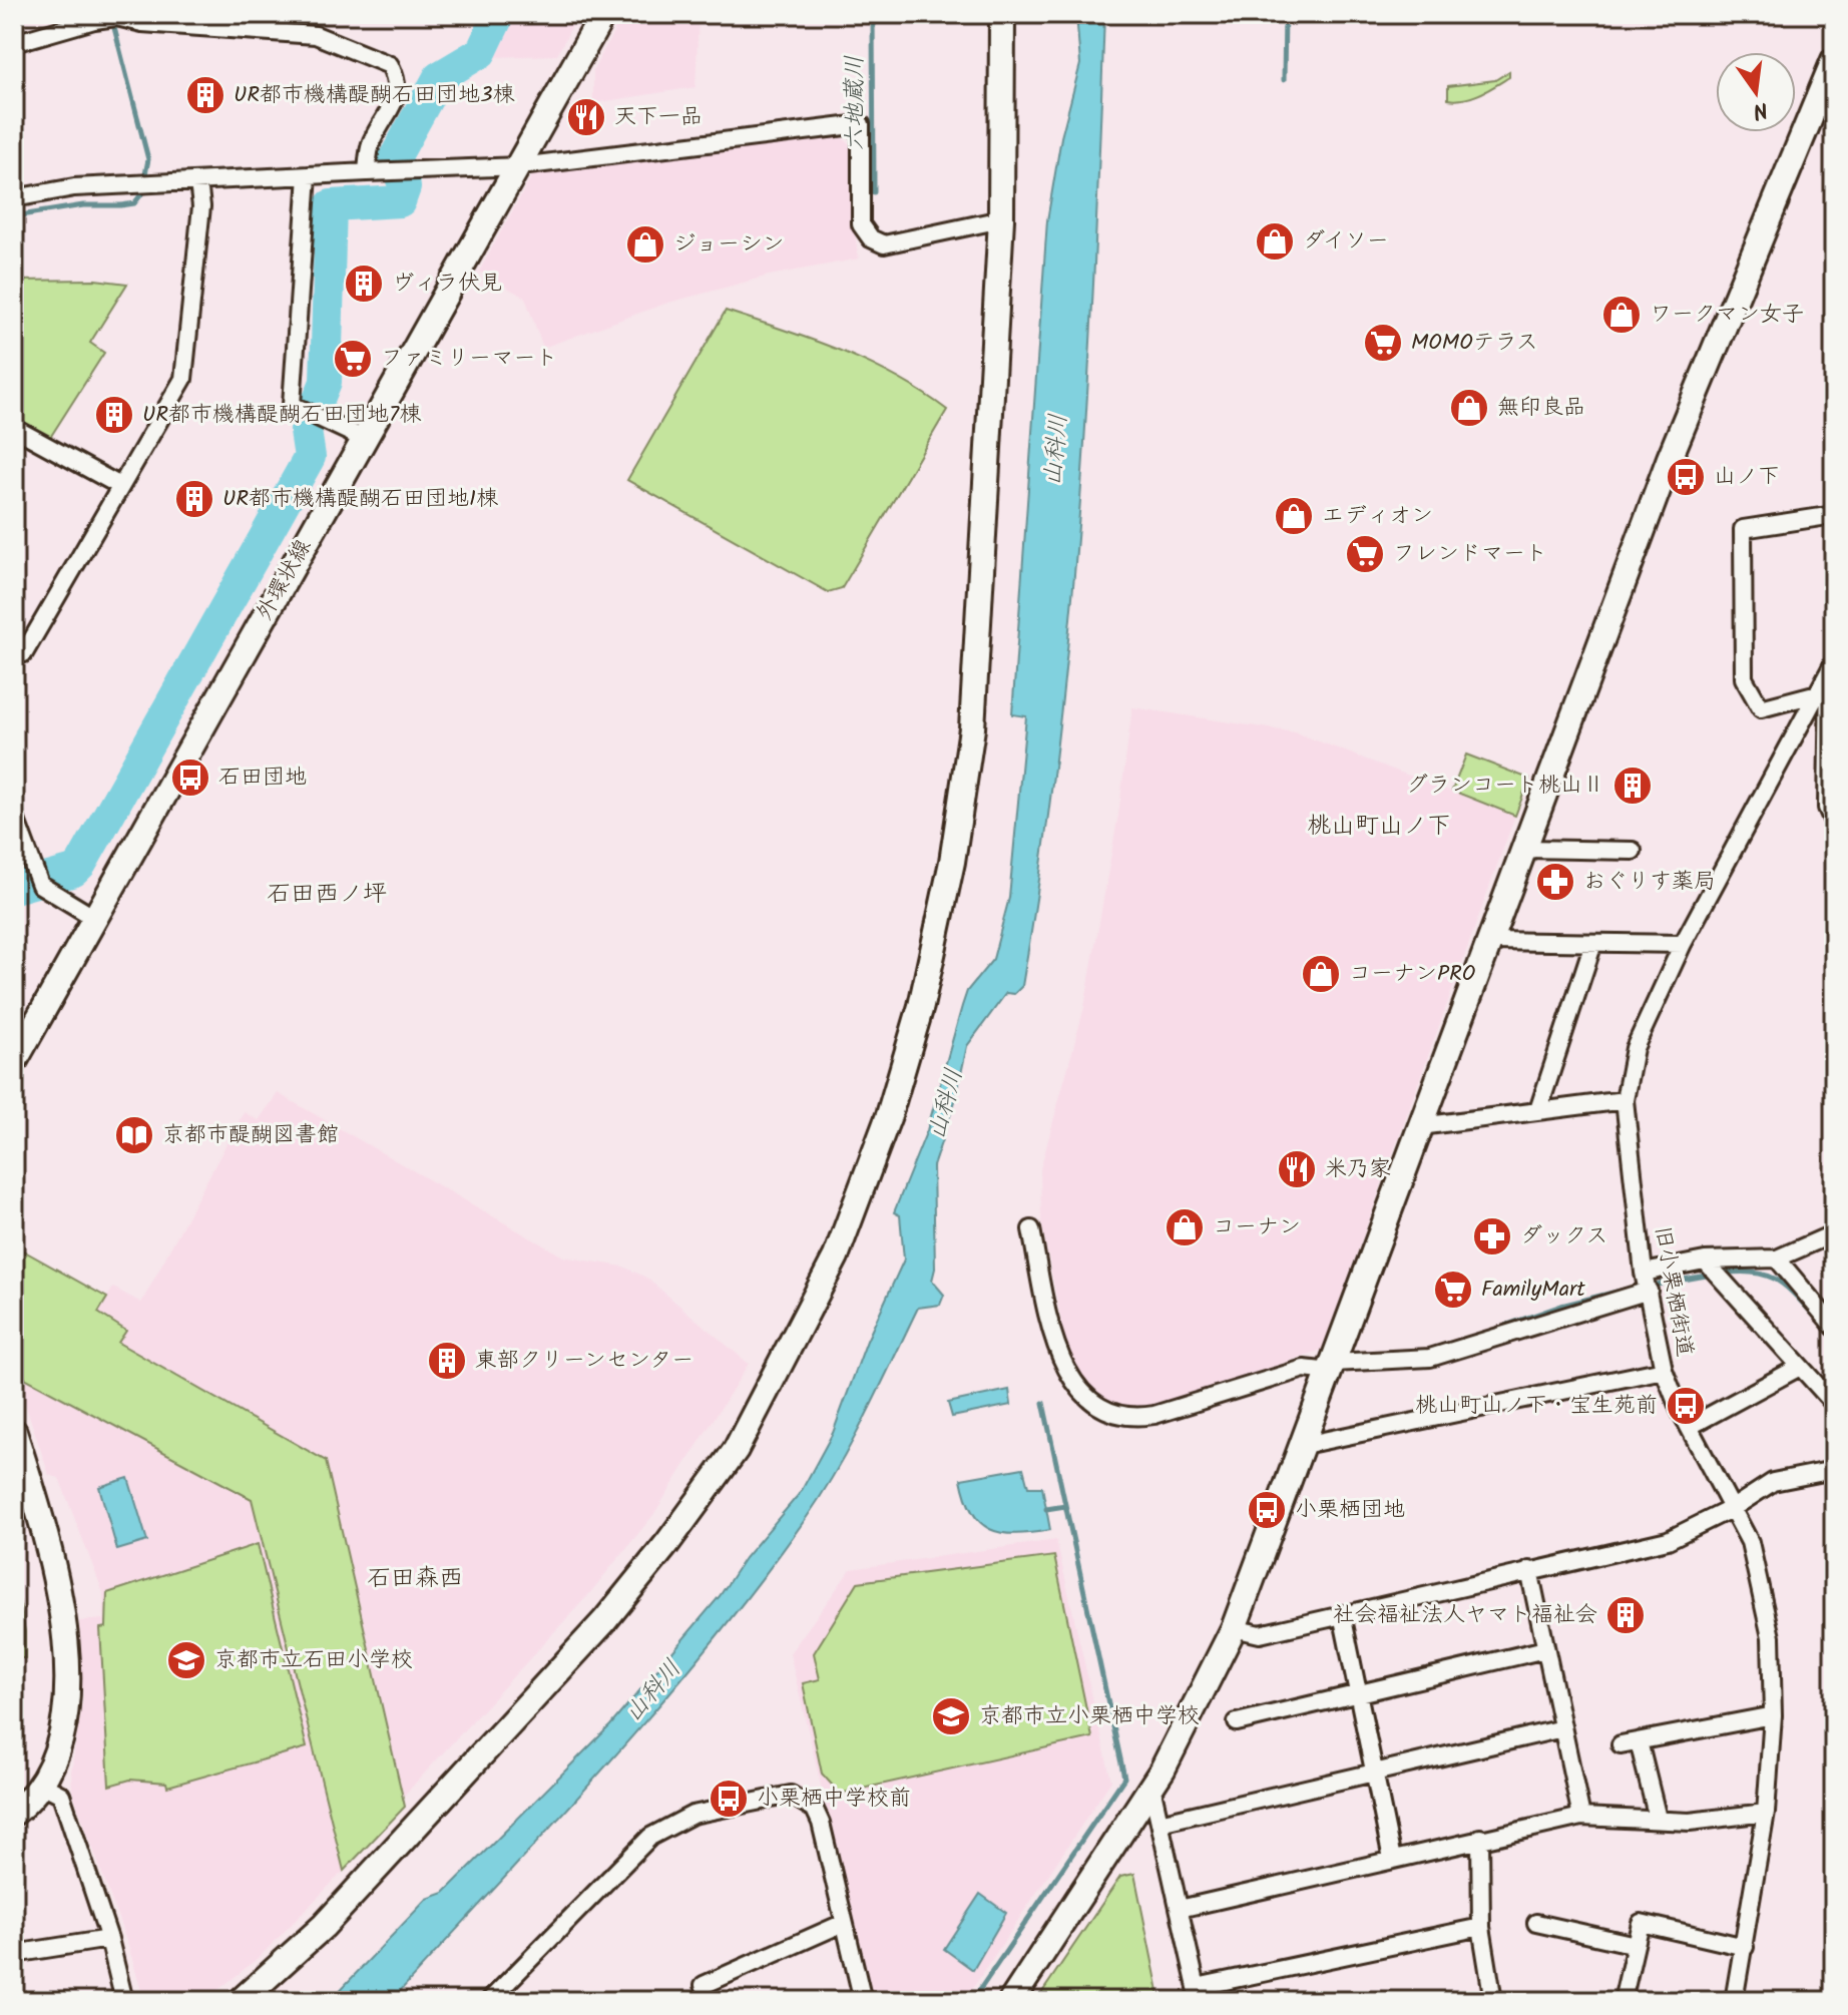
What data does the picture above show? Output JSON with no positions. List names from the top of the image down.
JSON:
{
  "streets": {
    "street": ["外環状線", "旧小栗栖街道"]
  },
  "districts": ["桃山町山ノ下", "石田西ノ坪", "石田森西"],
  "water": ["六地蔵川", "山科川"],
  "places": {
    "building": [
      "UR都市機構醍醐石田団地3棟",
      "ヴィラ伏見",
      "UR都市機構醍醐石田団地7棟",
      "UR都市機構醍醐石田団地1棟",
      "グランコート桃山Ⅱ",
      "東部クリーンセンター",
      "社会福祉法人ヤマト福祉会"
    ],
    "restaurant": ["天下一品", "米乃家"],
    "shop": [
      "ダイソー",
      "ジョーシン",
      "ワークマン女子",
      "無印良品",
      "エディオン",
      "コーナンPRO",
      "コーナン"
    ],
    "supermarket": [
      "MOMOテラス",
      "ファミリーマート",
      "フレンドマート",
      "FamilyMart"
    ],
    "bus stop": [
      "山ノ下",
      "石田団地",
      "桃山町山ノ下・宝生苑前",
      "小栗栖団地",
      "小栗栖中学校前"
    ],
    "pharmacy": ["おぐりす薬局", "ダックス"],
    "library": ["京都市醍醐図書館"],
    "school or university": ["京都市立石田小学校", "京都市立小栗栖中学校"]
  },
  "north": "bottom"
}
